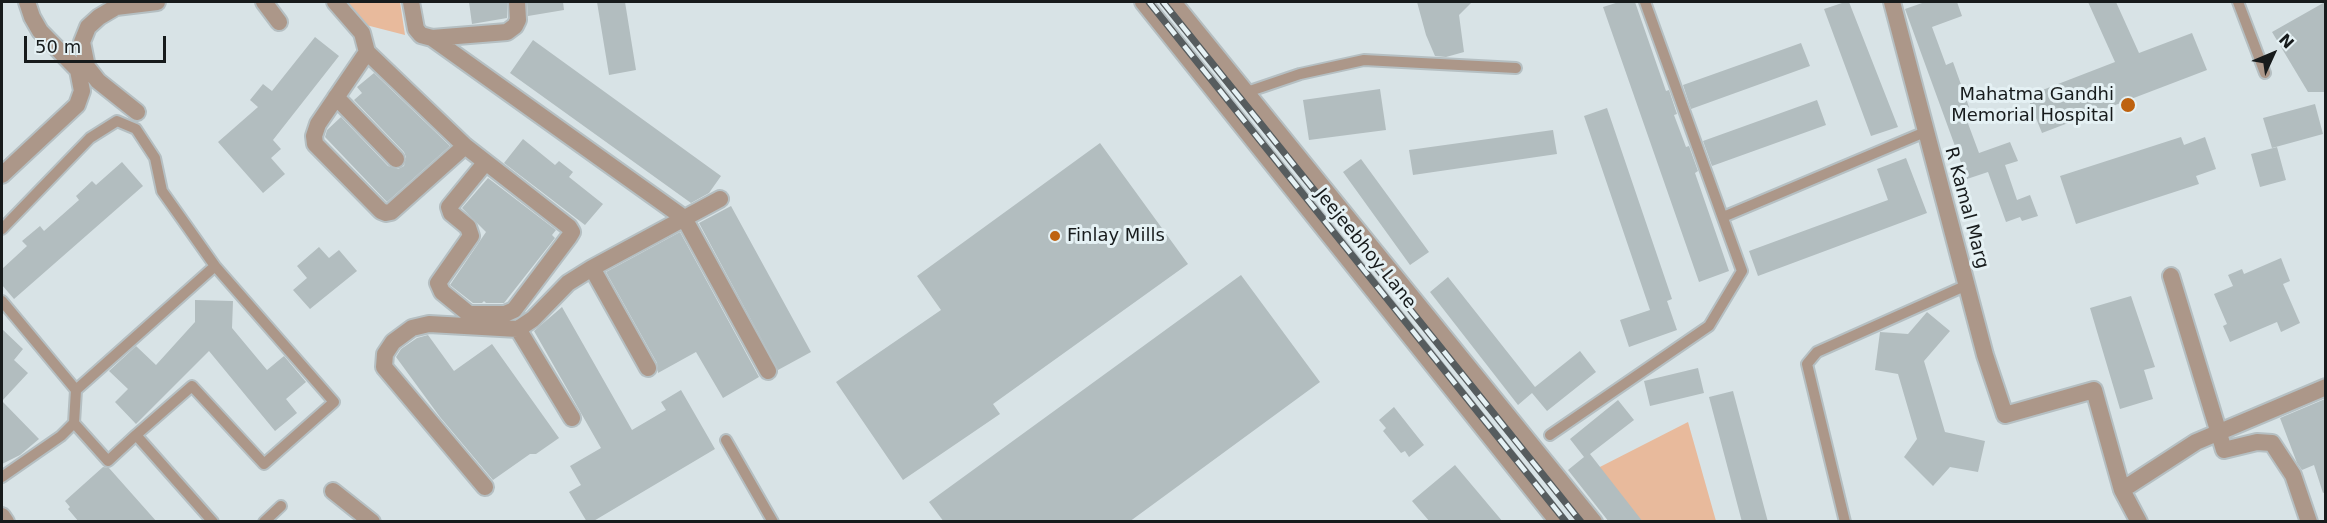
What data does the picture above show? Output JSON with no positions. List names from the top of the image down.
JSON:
{
  "streets": {
    "street": ["R Kamal Marg", "Jeejeebhoy Lane"]
  },
  "places": ["Mahatma Gandhi Memorial Hospital", "Finlay Mills"],
  "scale_bar": "50 m",
  "north": "top right"
}
